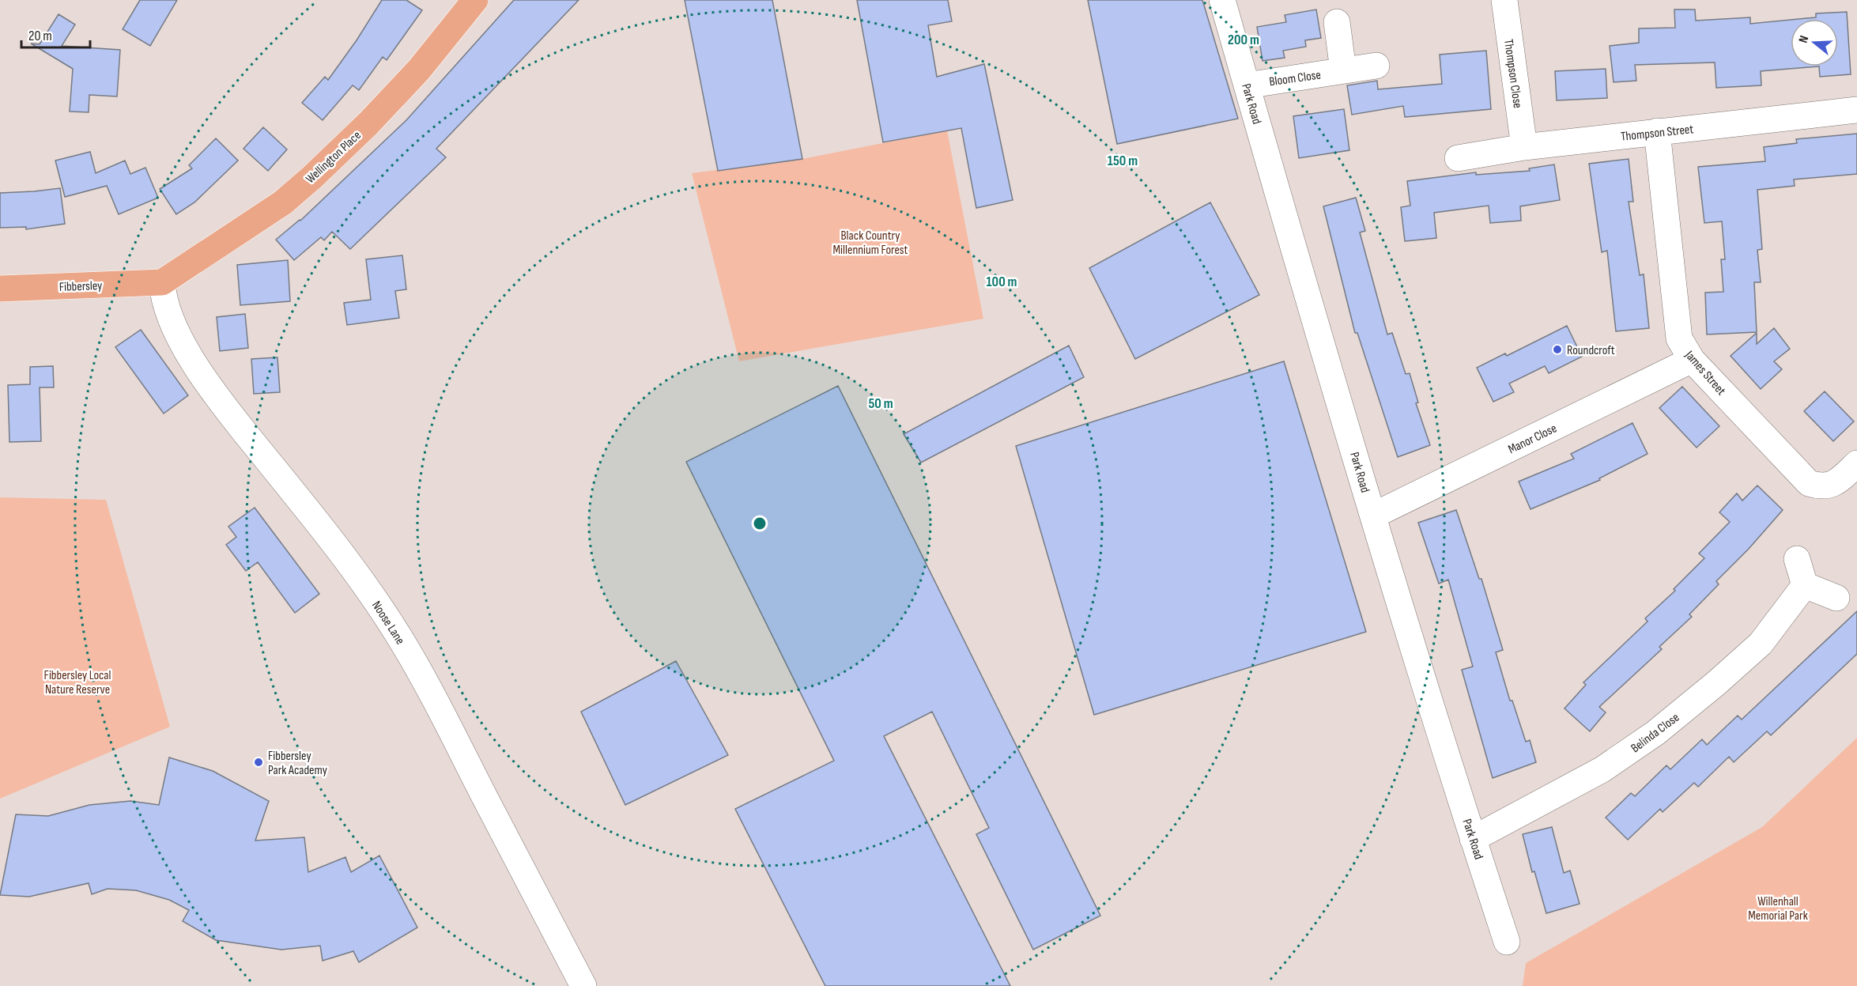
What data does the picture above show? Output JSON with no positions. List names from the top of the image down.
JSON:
{
  "streets": {
    "main road": ["Wellington Place", "Fibbersley"],
    "street": [
      "Thompson Close",
      "Bloom Close",
      "Park Road",
      "Thompson Street",
      "James Street",
      "Manor Close",
      "Noose Lane",
      "Belinda Close"
    ]
  },
  "crossings": [
    ["Thompson Close", "Thompson Street"],
    ["Bloom Close", "Park Road"],
    ["Park Road", "Manor Close"],
    ["Park Road", "Belinda Close"],
    ["Thompson Street", "James Street"],
    ["Wellington Place", "Fibbersley"],
    ["Wellington Place", "Noose Lane"],
    ["Fibbersley", "Noose Lane"],
    ["James Street", "Manor Close"]
  ],
  "parks": ["Black Country Millennium Forest", "Fibbersley Local Nature Reserve", "Willenhall Memorial Park"],
  "places": ["Roundcroft", "Fibbersley Park Academy"],
  "scale_bar": "20 m",
  "north": "left",
  "rings": [
    "200 m",
    "150 m",
    "100 m",
    "50 m"
  ]
}
